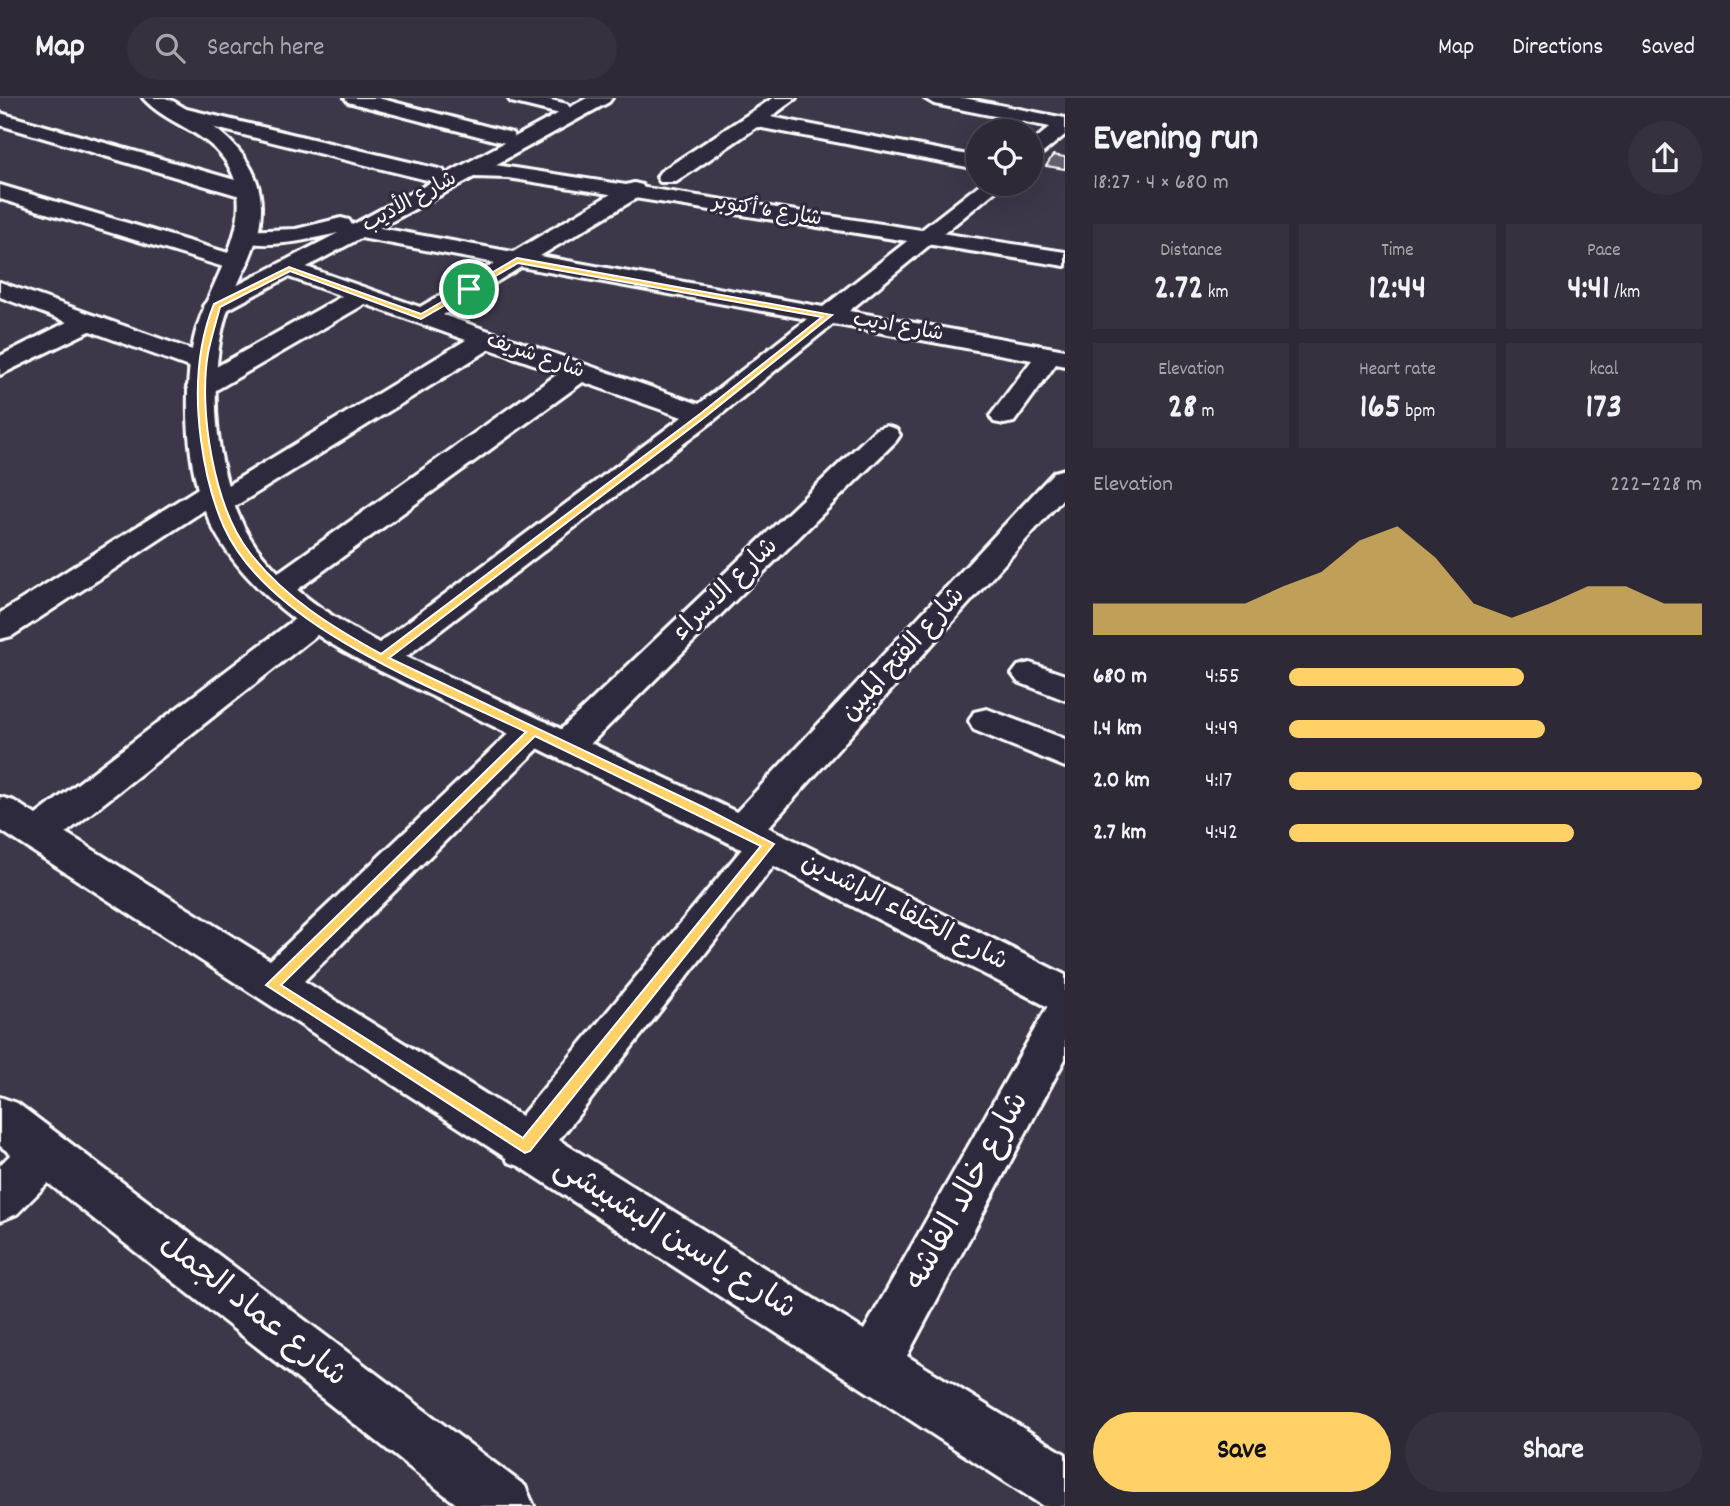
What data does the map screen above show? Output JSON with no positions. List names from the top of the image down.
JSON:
{
  "streets": {
    "street": [
      "شارع الأديب",
      "شارع 6 أكتوبر",
      "شارع اديب",
      "شارع شريف",
      "شارع الاسراء",
      "شارع الفتح المبين",
      "شارع الخلفاء الراشدين",
      "شارع خالد الفاشه",
      "شارع ياسين البشبيشى",
      "شارع عماد الجمل"
    ]
  },
  "crossings": [
    ["شارع الأديب", "شارع 6 أكتوبر"],
    ["شارع الأديب", "شارع اديب"],
    ["شارع الأديب", "شارع شريف"],
    ["شارع الأديب", "شارع الخلفاء الراشدين"],
    ["شارع الاسراء", "شارع الخلفاء الراشدين"],
    ["شارع الاسراء", "شارع ياسين البشبيشى"],
    ["شارع الفتح المبين", "شارع الخلفاء الراشدين"],
    ["شارع الفتح المبين", "شارع ياسين البشبيشى"],
    ["شارع خالد الفاشه", "شارع ياسين البشبيشى"]
  ],
  "page": {
    "header": "Map",
    "search": "Search here",
    "nav": ["Map", "Directions", "Saved"],
    "heading": ["Evening run", "18:27 · 4 × 680 m"],
    "stats": [
      ["Distance", "2.72 km"],
      ["Time", "12:44"],
      ["Pace", "4:41 /km"],
      ["Elevation", "28 m"],
      ["Heart rate", "165 bpm"],
      ["kcal", "173"]
    ],
    "chart": ["Elevation", "222–228 m"],
    "list": [
      {
        "name": "680 m",
        "note": "4:55"
      },
      {
        "name": "1.4 km",
        "note": "4:49"
      },
      {
        "name": "2.0 km",
        "note": "4:17"
      },
      {
        "name": "2.7 km",
        "note": "4:42"
      }
    ],
    "buttons": ["Save", "Share"]
  }
}
